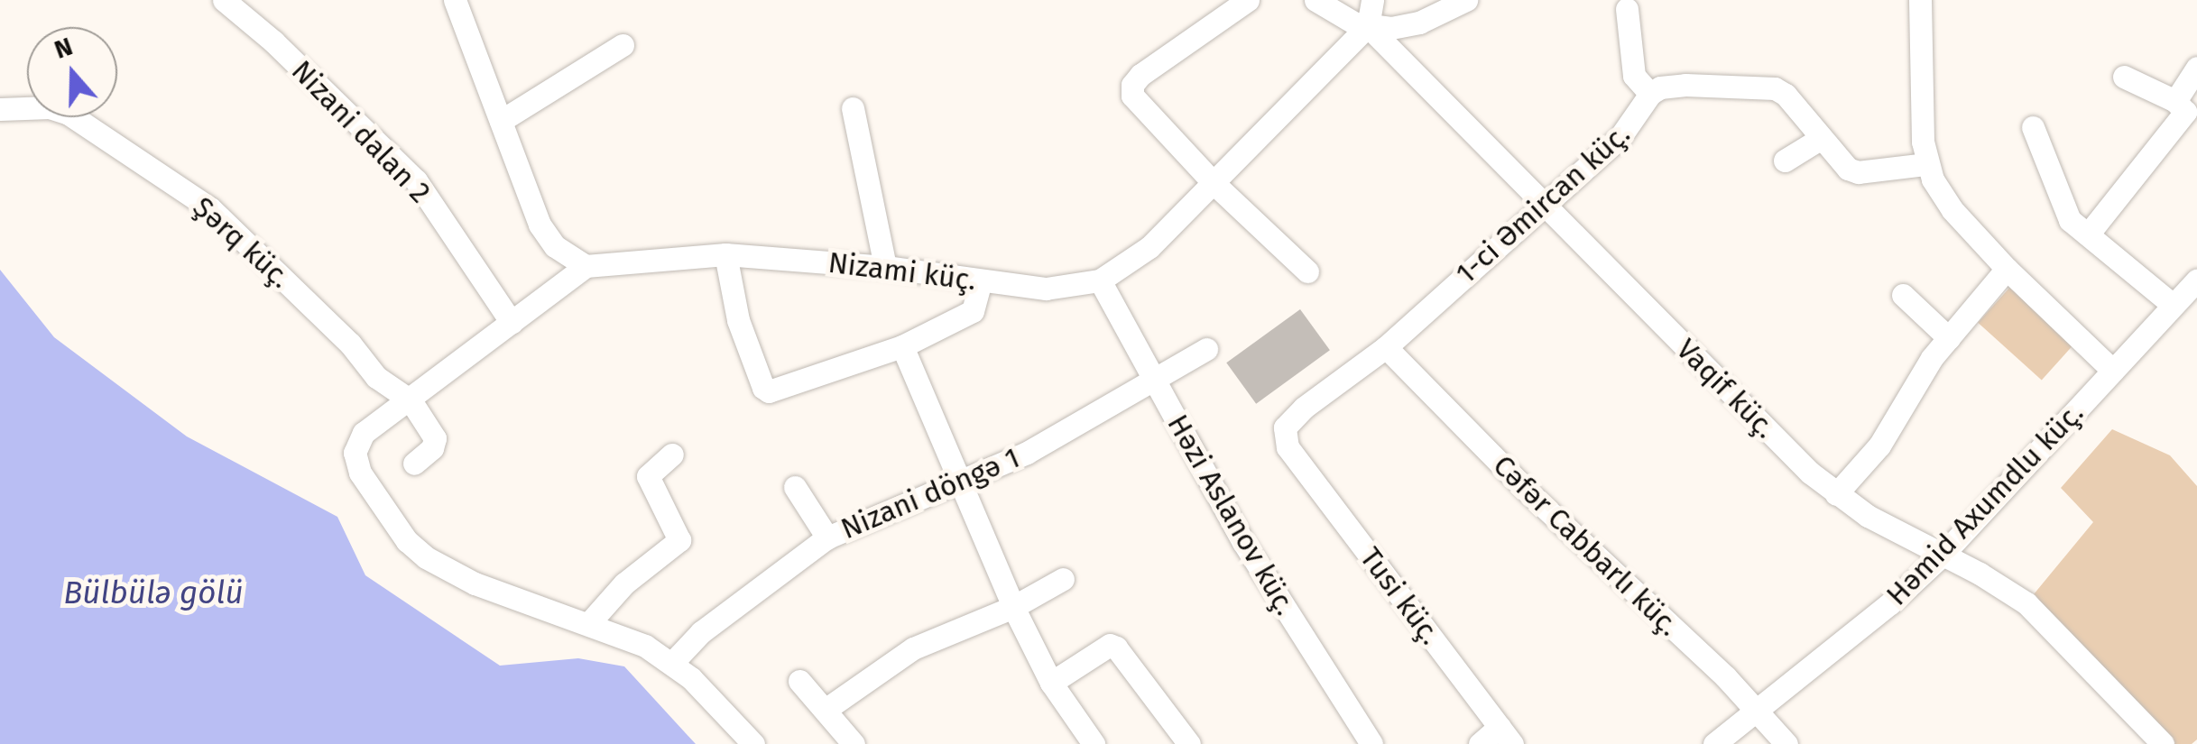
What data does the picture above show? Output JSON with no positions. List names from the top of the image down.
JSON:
{
  "streets": {
    "street": [
      "Nizani dalan 2",
      "1-ci Əmircan küç.",
      "Şərq küç.",
      "Nizami küç.",
      "Vaqif küç.",
      "Nizani döngə 1",
      "Həmid Axumdlu küç.",
      "Həzi Aslanov küç.",
      "Cəfər Cabbarlı küç.",
      "Tusi küç."
    ]
  },
  "crossings": [
    ["1-ci Əmircan küç.", "Vaqif küç."],
    ["1-ci Əmircan küç.", "Cəfər Cabbarlı küç."],
    ["1-ci Əmircan küç.", "Tusi küç."],
    ["Nizami küç.", "Vaqif küç."],
    ["Nizami küç.", "Həzi Aslanov küç."],
    ["Vaqif küç.", "Həmid Axumdlu küç."],
    ["Nizani döngə 1", "Həzi Aslanov küç."],
    ["Həmid Axumdlu küç.", "Cəfər Cabbarlı küç."]
  ],
  "water": ["Bülbülə gölü"],
  "north": "top"
}
